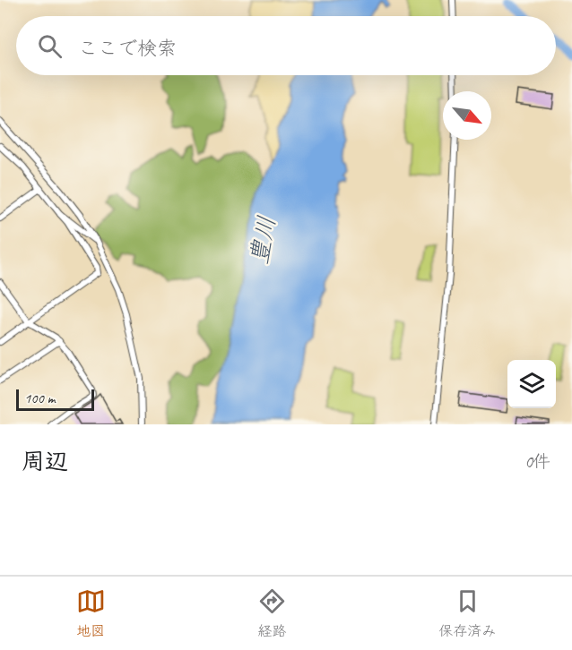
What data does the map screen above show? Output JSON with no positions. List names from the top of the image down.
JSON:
{
  "water": ["豊川"],
  "scale_bar": "100 m",
  "north": "bottom right",
  "page": {
    "search": "ここで検索",
    "scale": "100 m",
    "heading": ["周辺", "0件"],
    "nav": ["地図", "経路", "保存済み"]
  }
}
